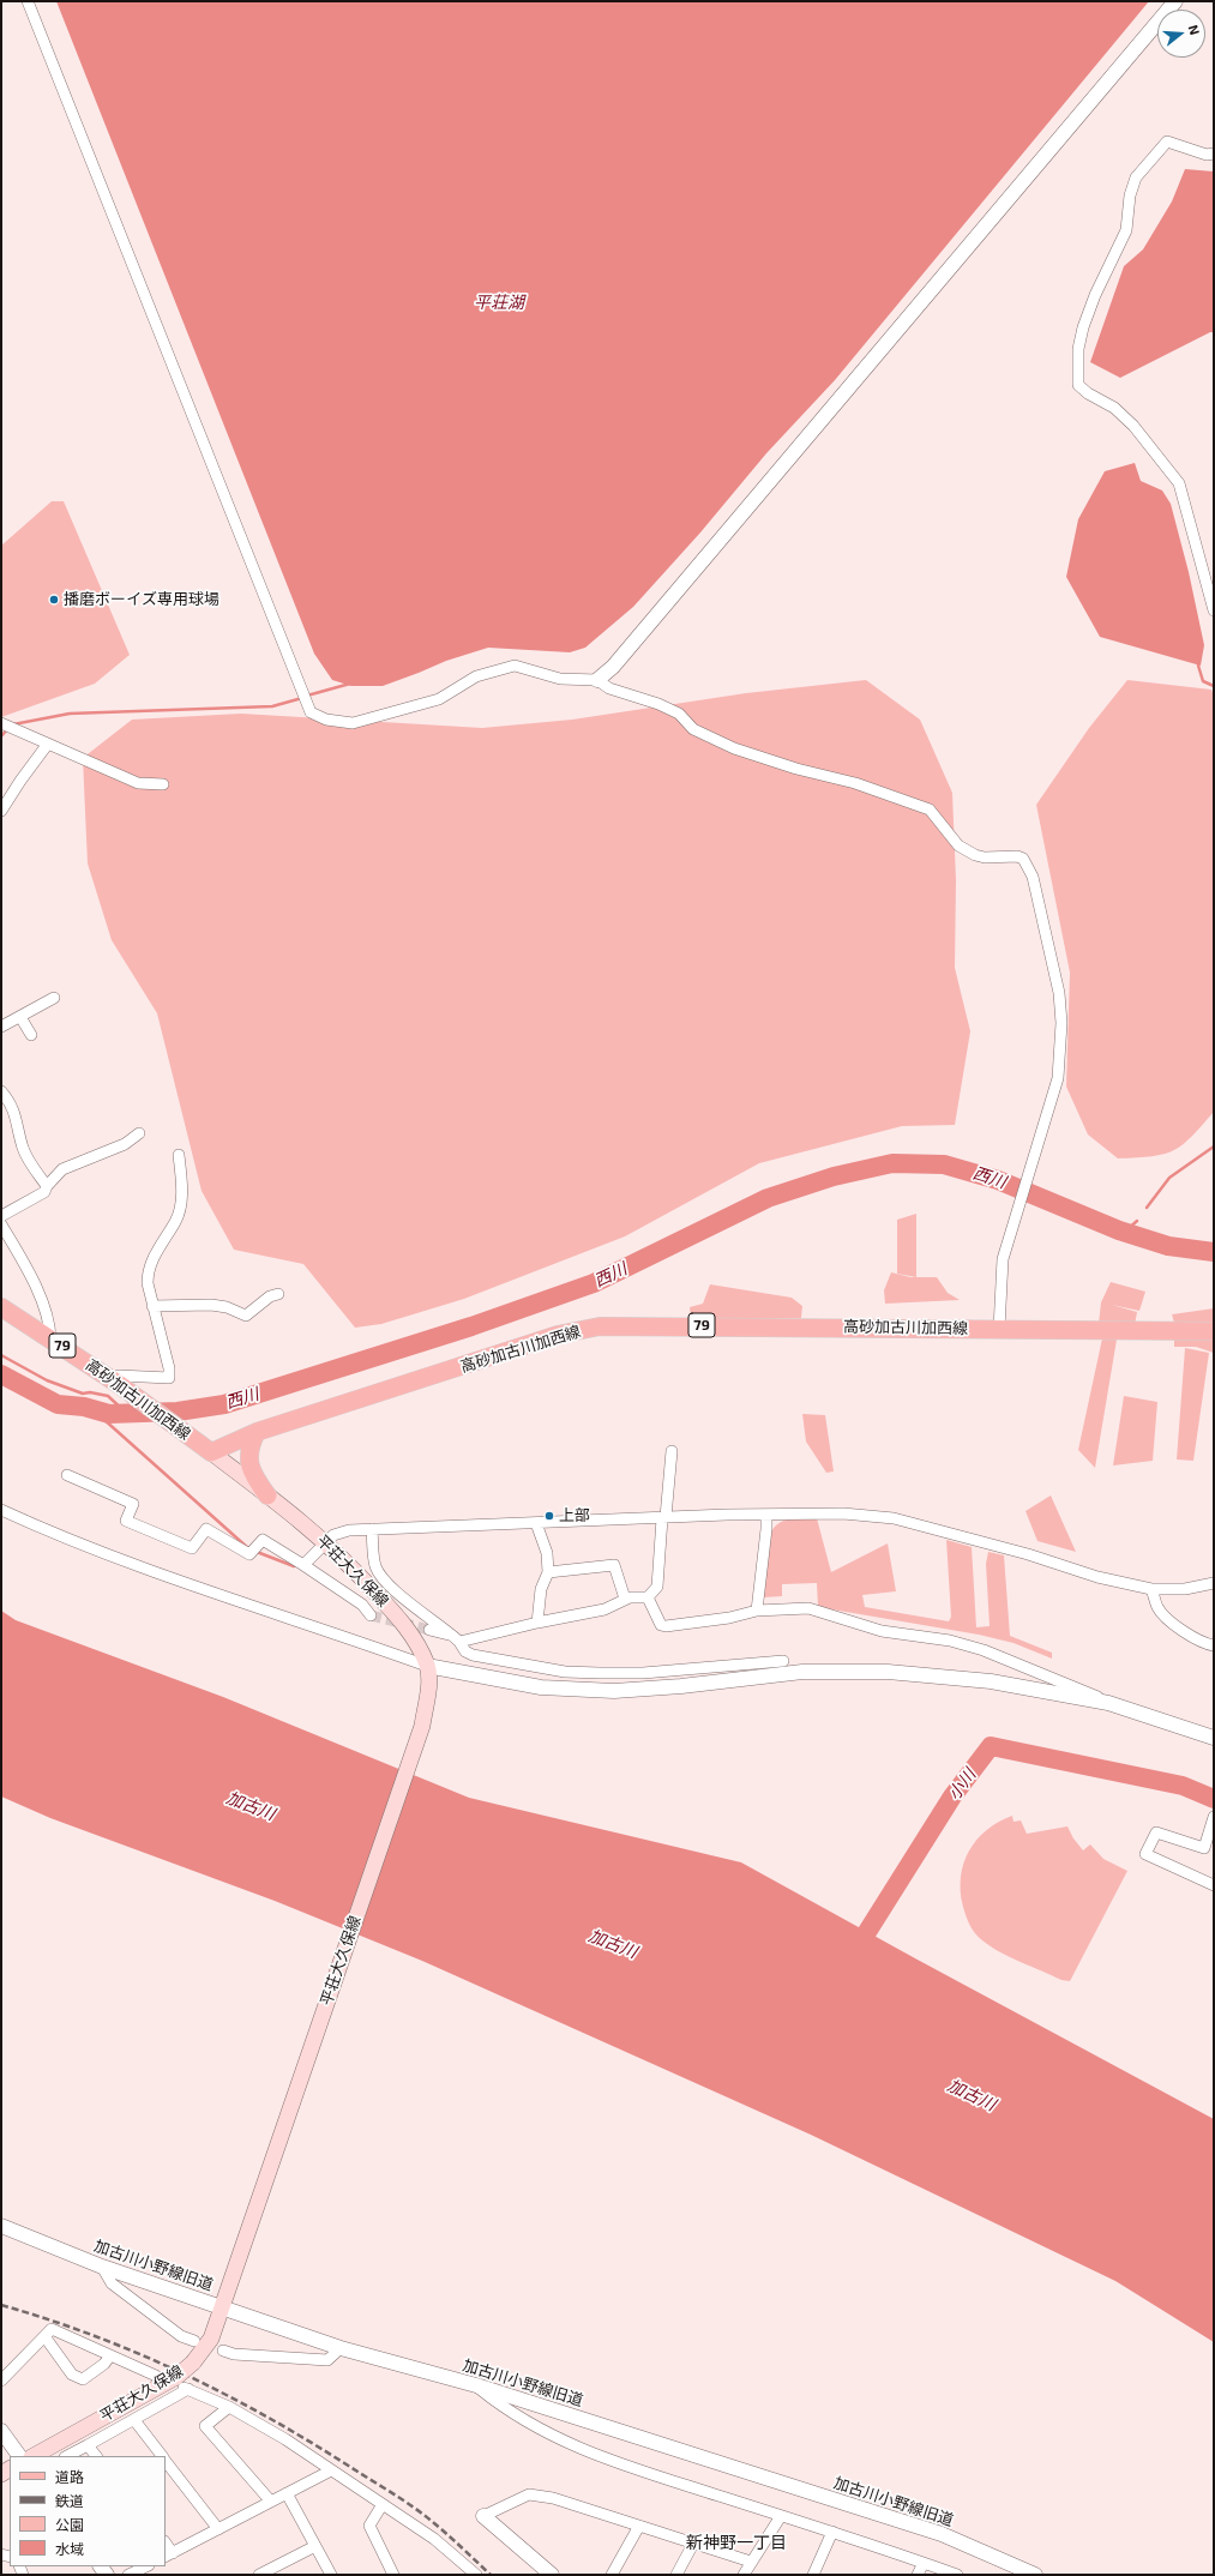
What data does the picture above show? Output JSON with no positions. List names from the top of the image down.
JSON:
{
  "streets": {
    "main road": ["79", "高砂加古川加西線", "平荘大久保線"],
    "street": ["加古川小野線旧道"]
  },
  "crossings": [
    ["高砂加古川加西線", "平荘大久保線"],
    ["平荘大久保線", "加古川小野線旧道"]
  ],
  "districts": ["新神野一丁目"],
  "water": [
    "平荘湖",
    "西川",
    "小川",
    "加古川"
  ],
  "places": ["播磨ボーイズ専用球場", "上部"],
  "legend": [
    "道路",
    "鉄道",
    "公園",
    "水域"
  ],
  "north": "right"
}
